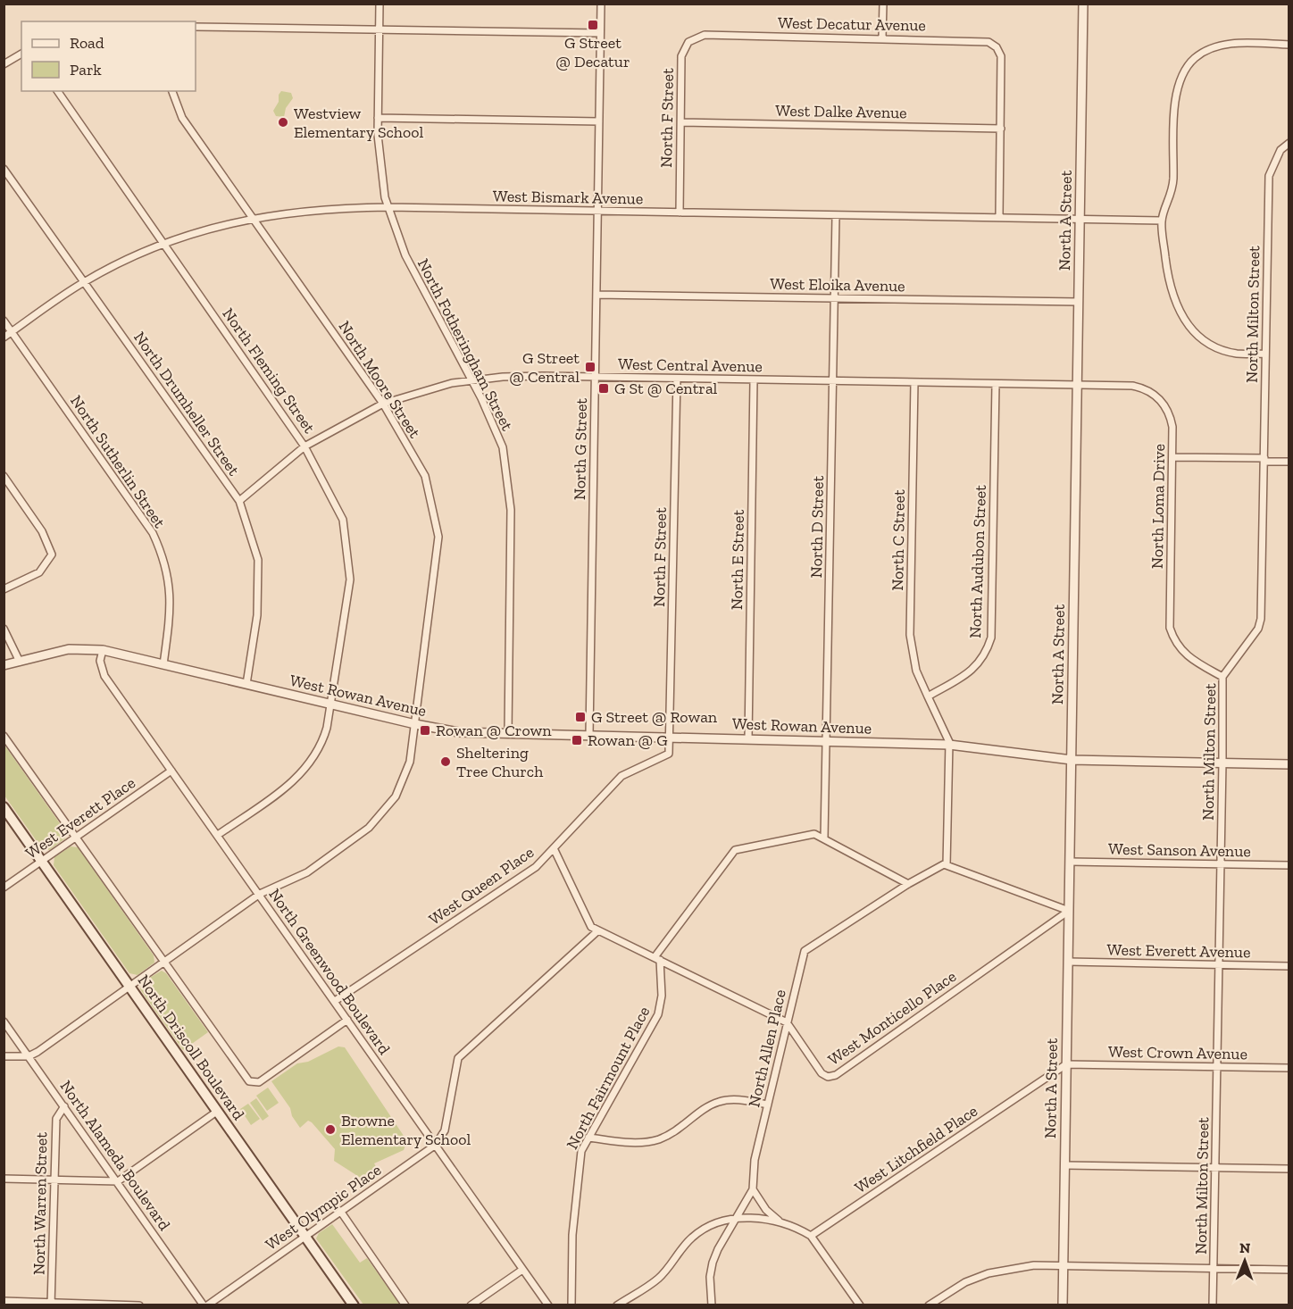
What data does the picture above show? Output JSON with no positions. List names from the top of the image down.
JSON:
{
  "streets": {
    "main road": ["North Driscoll Boulevard"],
    "street": [
      "West Decatur Avenue",
      "West Dalke Avenue",
      "North F Street",
      "West Bismark Avenue",
      "North A Street",
      "West Eloika Avenue",
      "North Milton Street",
      "North Fotheringham Street",
      "West Central Avenue",
      "North Fleming Street",
      "North Moore Street",
      "North Drumheller Street",
      "North G Street",
      "North Sutherlin Street",
      "North Loma Drive",
      "North D Street",
      "North C Street",
      "North E Street",
      "North Audubon Street",
      "West Rowan Avenue",
      "West Everett Place",
      "West Sanson Avenue",
      "West Queen Place",
      "West Everett Avenue",
      "North Greenwood Boulevard",
      "West Monticello Place",
      "North Allen Place",
      "West Crown Avenue",
      "North Fairmount Place",
      "West Litchfield Place",
      "North Alameda Boulevard",
      "North Warren Street",
      "West Olympic Place"
    ]
  },
  "crossings": [
    ["West Decatur Avenue", "West Dalke Avenue"],
    ["West Decatur Avenue", "North F Street"],
    ["West Dalke Avenue", "North F Street"],
    ["North F Street", "West Bismark Avenue"],
    ["North F Street", "West Central Avenue"],
    ["North F Street", "West Rowan Avenue"],
    ["North F Street", "West Queen Place"],
    ["West Bismark Avenue", "North A Street"],
    ["West Bismark Avenue", "North Fotheringham Street"],
    ["West Bismark Avenue", "North Fleming Street"],
    ["West Bismark Avenue", "North Moore Street"],
    ["West Bismark Avenue", "North Drumheller Street"],
    ["West Bismark Avenue", "North G Street"],
    ["West Bismark Avenue", "North Sutherlin Street"],
    ["West Bismark Avenue", "North D Street"],
    ["North A Street", "West Eloika Avenue"],
    ["North A Street", "West Central Avenue"],
    ["North A Street", "North Loma Drive"],
    ["North A Street", "West Rowan Avenue"],
    ["North A Street", "West Sanson Avenue"],
    ["North A Street", "West Everett Avenue"],
    ["North A Street", "West Monticello Place"],
    ["North A Street", "West Crown Avenue"],
    ["North A Street", "West Litchfield Place"],
    ["West Eloika Avenue", "North G Street"],
    ["West Eloika Avenue", "North D Street"],
    ["North Milton Street", "North Loma Drive"],
    ["North Milton Street", "West Rowan Avenue"],
    ["North Milton Street", "West Sanson Avenue"],
    ["North Milton Street", "West Everett Avenue"],
    ["North Milton Street", "West Crown Avenue"],
    ["North Fotheringham Street", "West Central Avenue"],
    ["North Fotheringham Street", "West Rowan Avenue"],
    ["West Central Avenue", "North Fleming Street"],
    ["West Central Avenue", "North Moore Street"],
    ["West Central Avenue", "North Drumheller Street"],
    ["West Central Avenue", "North G Street"],
    ["West Central Avenue", "North Loma Drive"],
    ["West Central Avenue", "North D Street"],
    ["West Central Avenue", "North C Street"],
    ["West Central Avenue", "North E Street"],
    ["West Central Avenue", "North Audubon Street"],
    ["North Fleming Street", "West Rowan Avenue"],
    ["North Fleming Street", "North Greenwood Boulevard"],
    ["North Moore Street", "West Rowan Avenue"],
    ["North Moore Street", "North Greenwood Boulevard"],
    ["North Moore Street", "North Driscoll Boulevard"],
    ["North Moore Street", "North Alameda Boulevard"],
    ["North Drumheller Street", "West Rowan Avenue"],
    ["North G Street", "West Rowan Avenue"],
    ["North Sutherlin Street", "West Rowan Avenue"],
    ["North D Street", "West Rowan Avenue"],
    ["North C Street", "North Audubon Street"],
    ["North E Street", "West Rowan Avenue"],
    ["West Rowan Avenue", "West Queen Place"],
    ["West Rowan Avenue", "North Greenwood Boulevard"],
    ["West Everett Place", "North Greenwood Boulevard"],
    ["West Everett Place", "North Driscoll Boulevard"],
    ["West Queen Place", "North Greenwood Boulevard"],
    ["North Greenwood Boulevard", "North Driscoll Boulevard"],
    ["North Greenwood Boulevard", "West Olympic Place"],
    ["West Monticello Place", "North Allen Place"],
    ["West Monticello Place", "North Fairmount Place"],
    ["North Driscoll Boulevard", "West Olympic Place"],
    ["West Crown Avenue", "West Litchfield Place"],
    ["North Alameda Boulevard", "North Warren Street"],
    ["North Alameda Boulevard", "West Olympic Place"]
  ],
  "places": {
    "transit": [
      "G Street @ Decatur",
      "G Street @ Central",
      "G St @ Central",
      "G Street @ Rowan",
      "Rowan @ Crown",
      "Rowan @ G"
    ],
    "other": ["Westview Elementary School", "Sheltering Tree Church", "Browne Elementary School"]
  },
  "legend": ["Road", "Park"],
  "north": "top"
}
